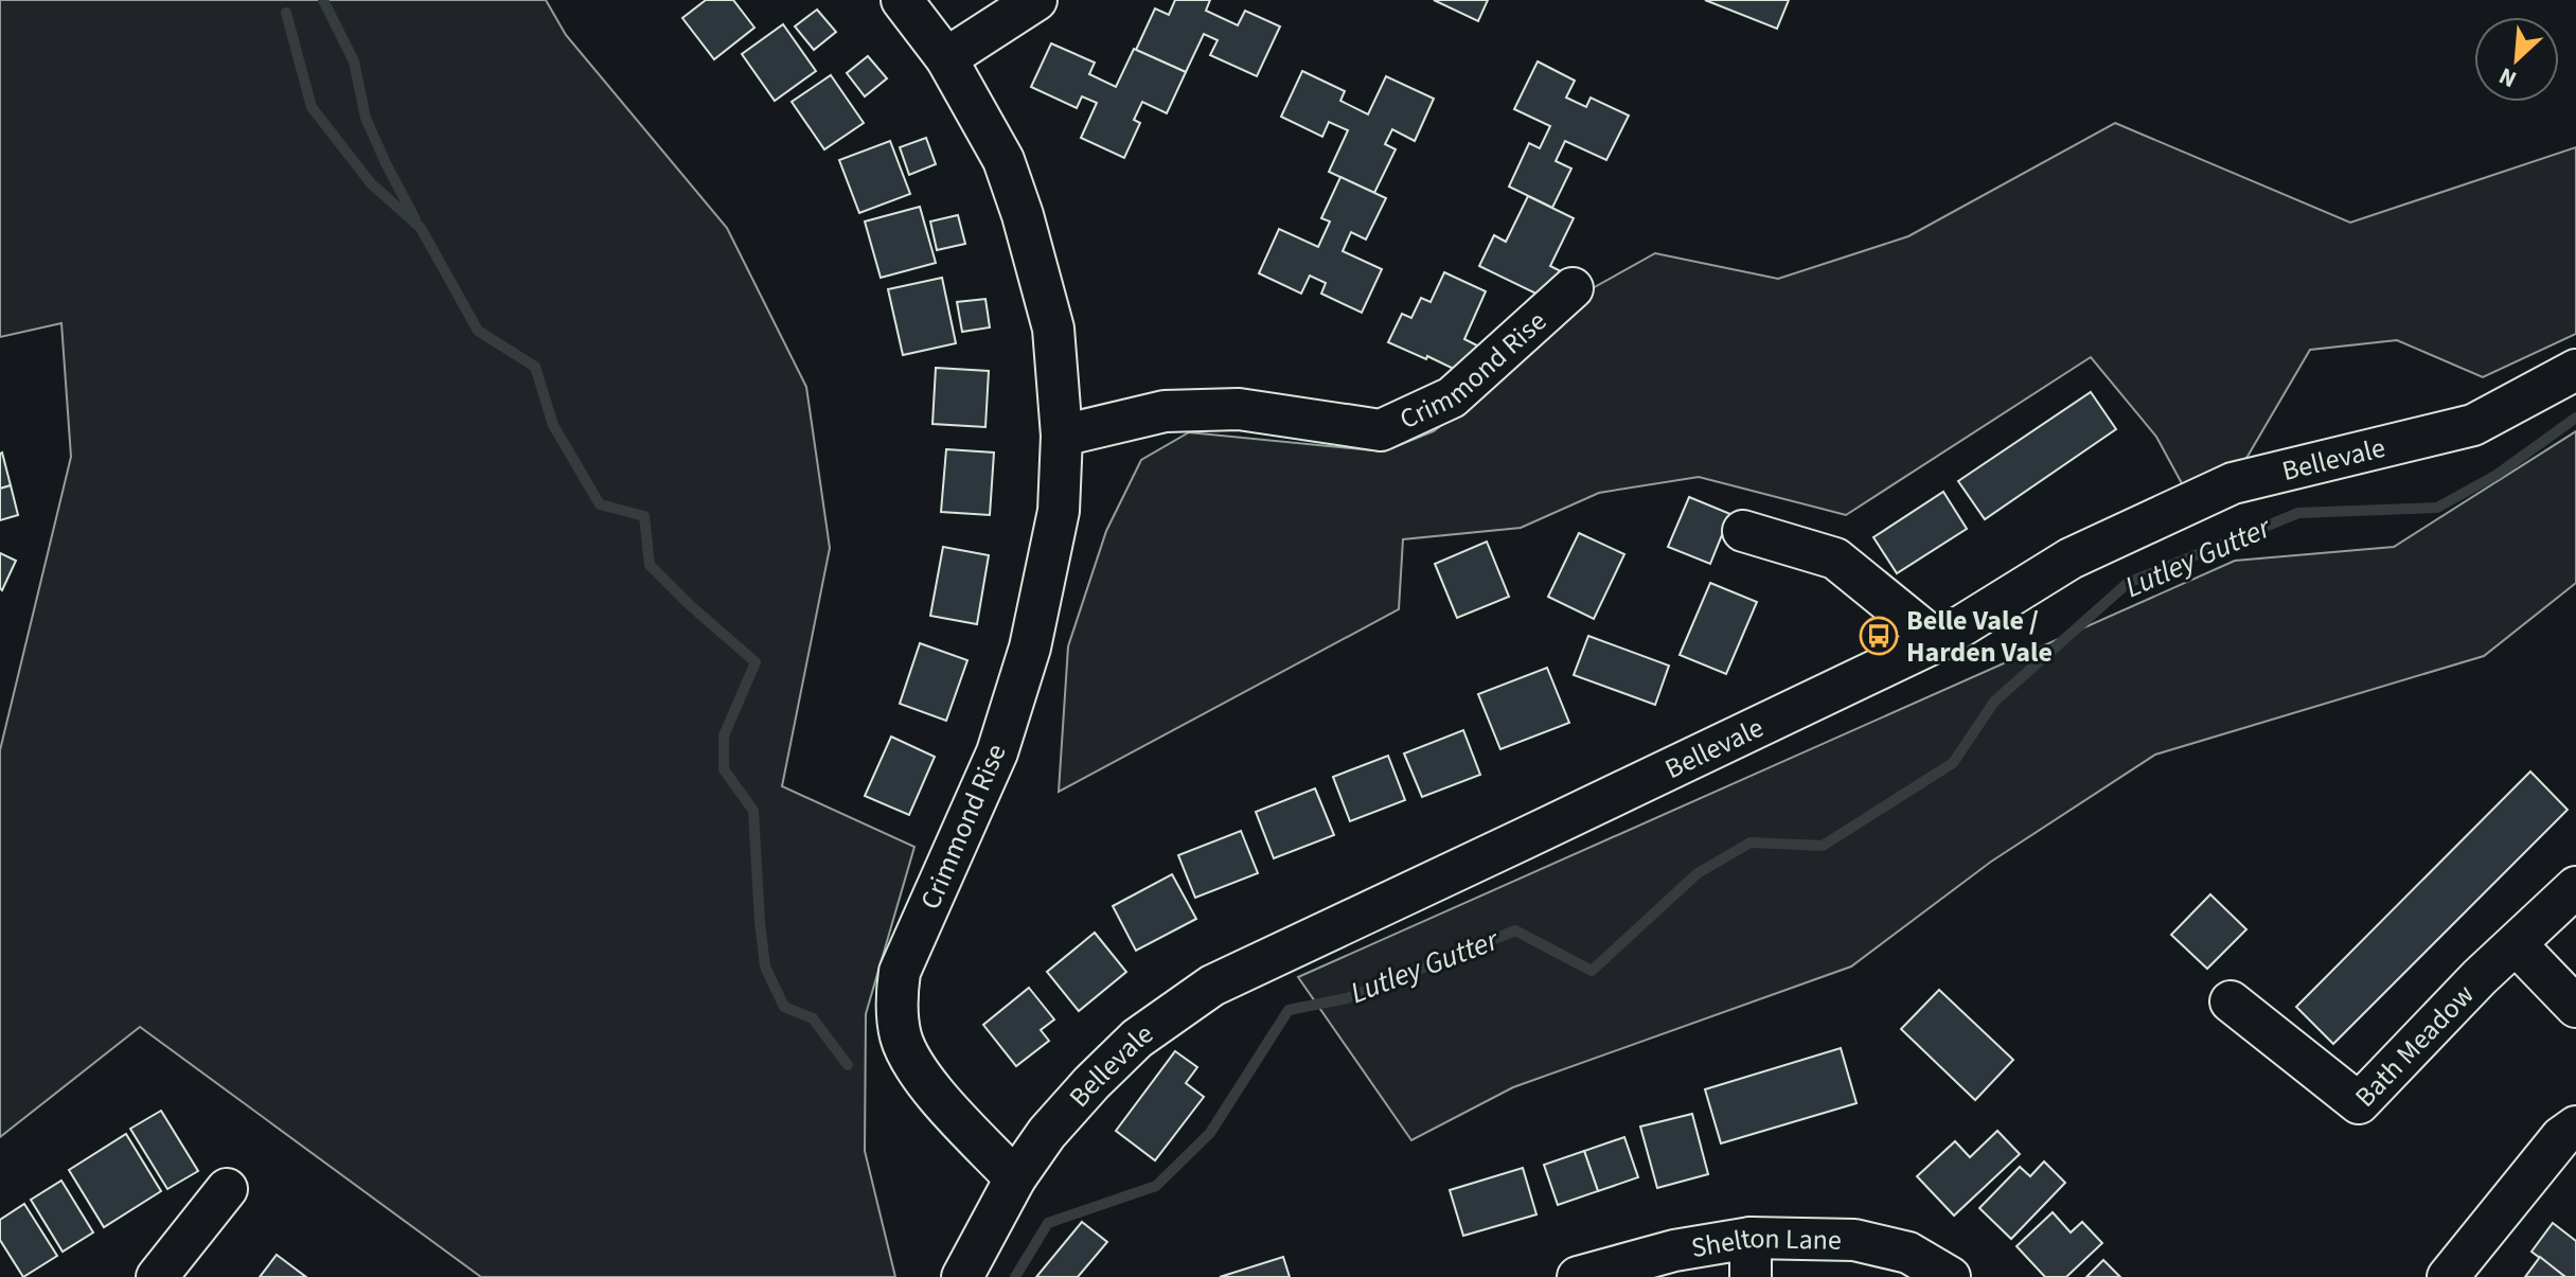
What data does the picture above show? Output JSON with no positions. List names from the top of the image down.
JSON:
{
  "streets": {
    "street": [
      "Crimmond Rise",
      "Bellevale",
      "Bath Meadow",
      "Shelton Lane"
    ]
  },
  "crossings": [
    ["Crimmond Rise", "Bellevale"]
  ],
  "water": ["Lutley Gutter"],
  "places": {
    "bus stop": ["Belle Vale / Harden Vale"]
  },
  "north": "bottom left"
}
